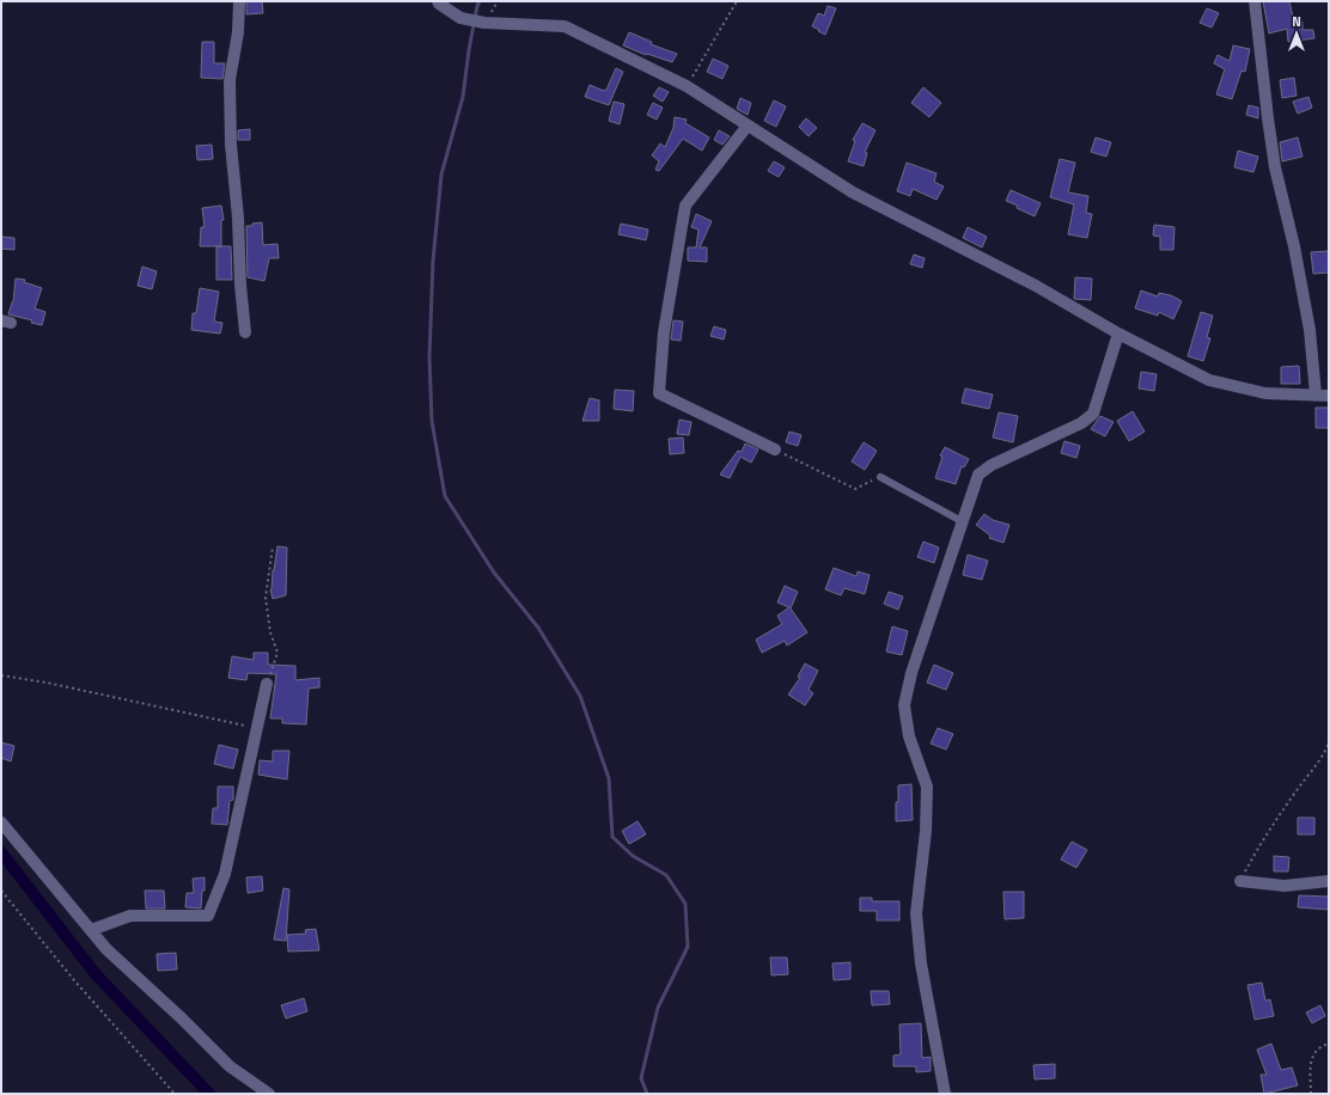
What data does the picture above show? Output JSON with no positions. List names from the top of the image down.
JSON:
{
  "north": "top"
}
